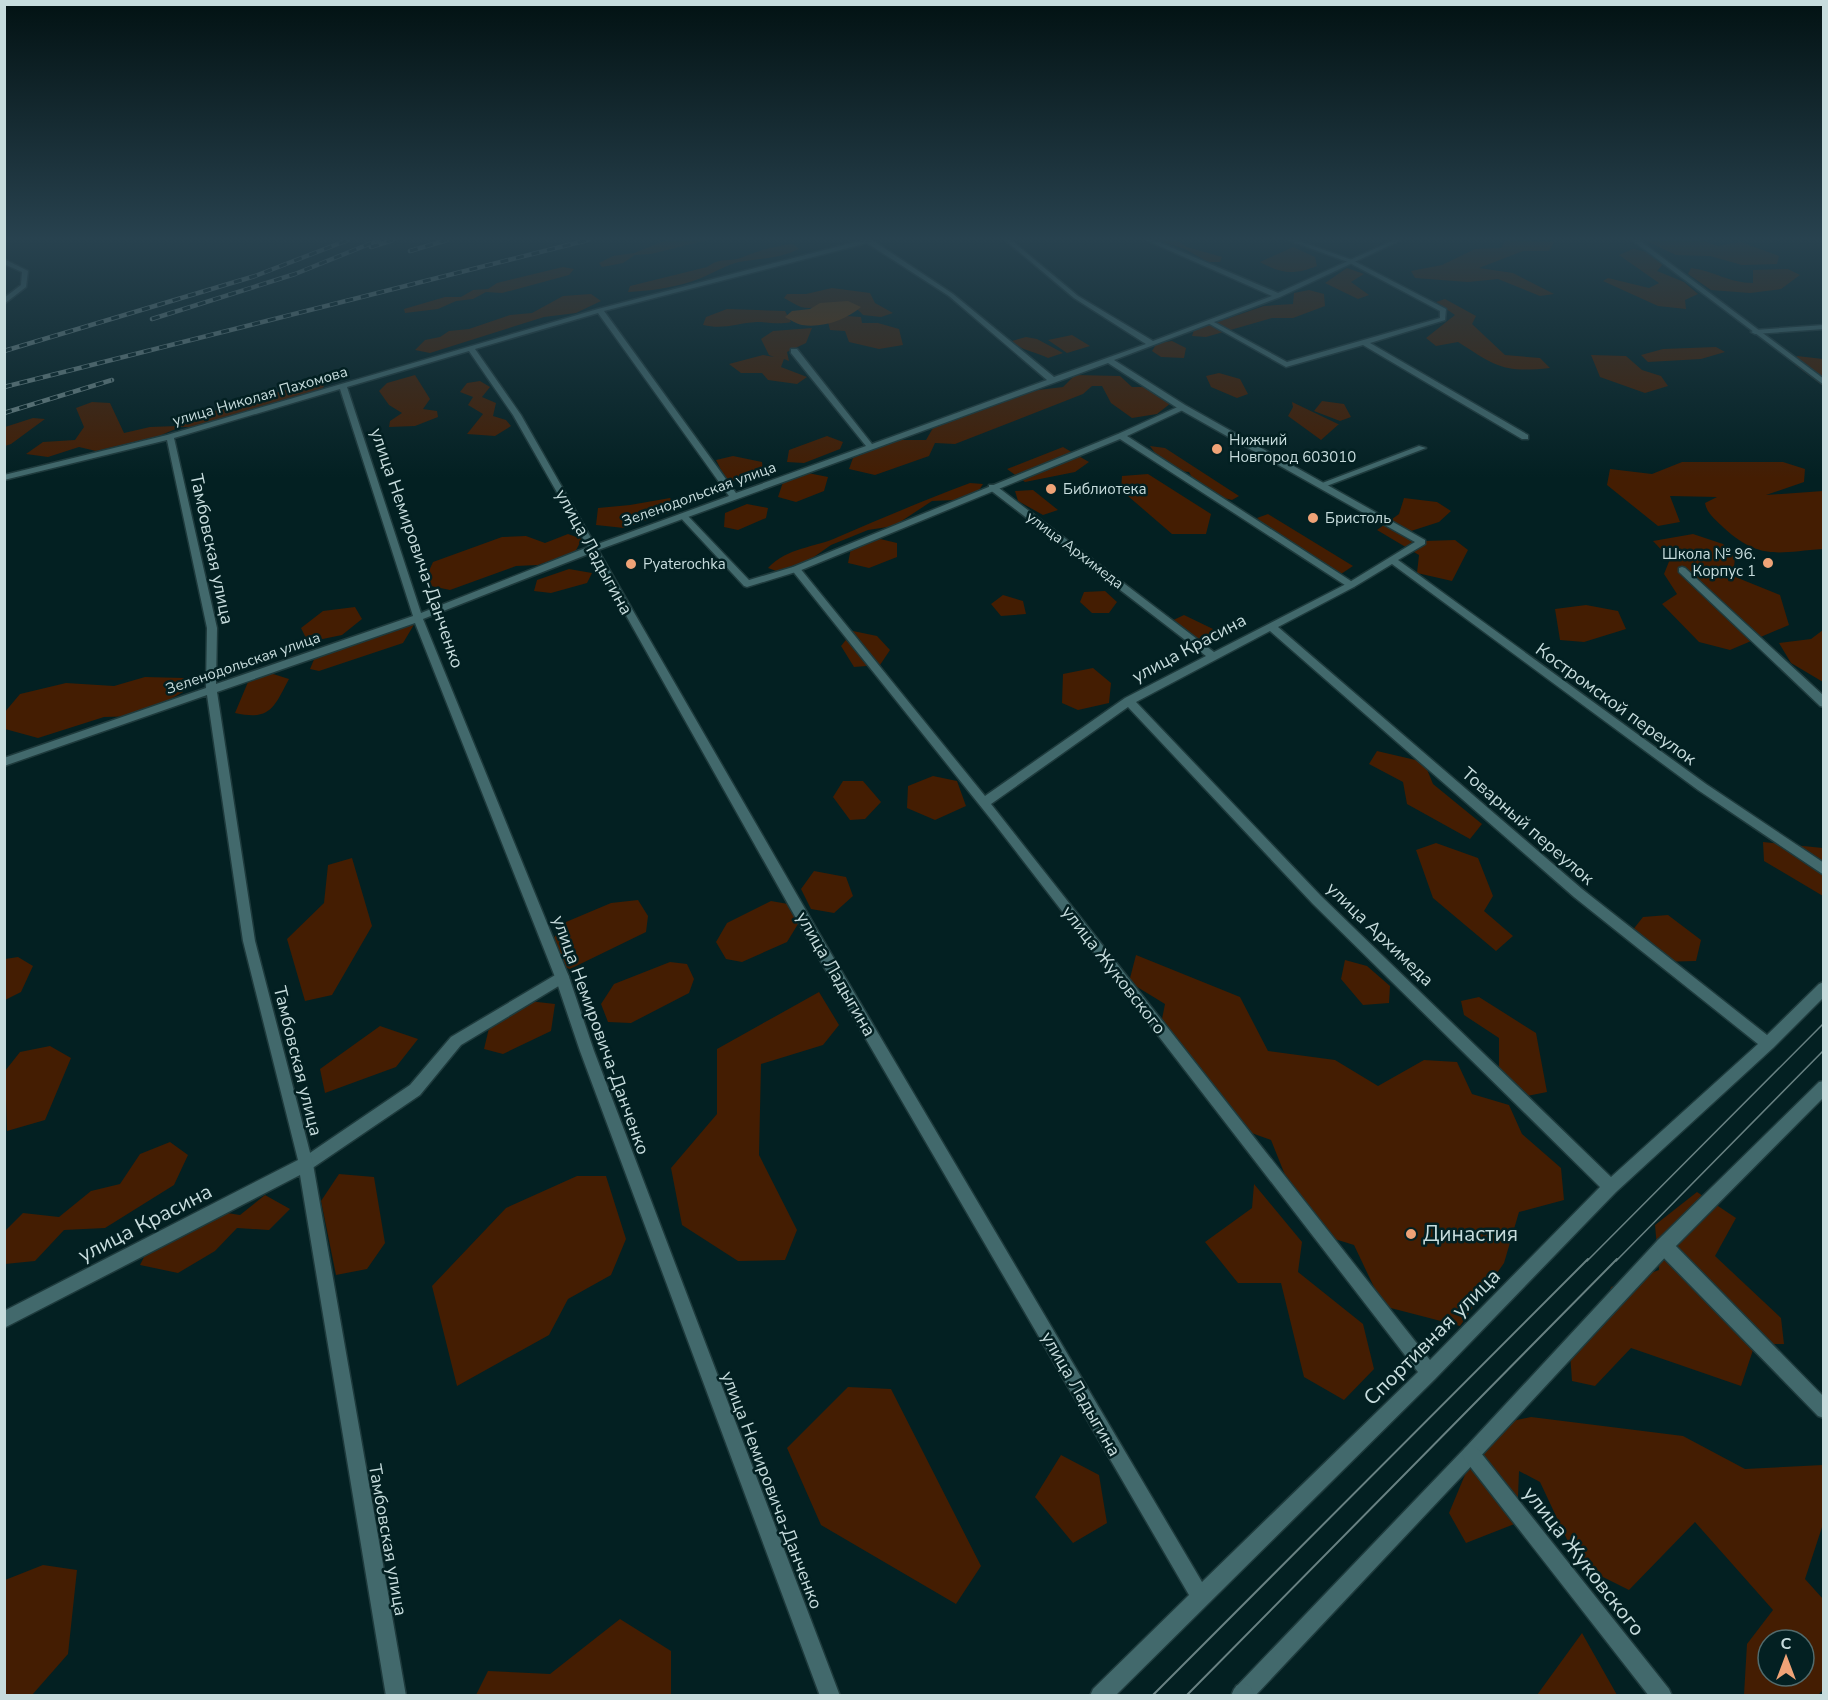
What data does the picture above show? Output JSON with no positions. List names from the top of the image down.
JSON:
{
  "streets": {
    "street": [
      "улица Николая Пахомова",
      "Зеленодольская улица",
      "улица Немировича-Данченко",
      "Тамбовская улица",
      "улица Архимеда",
      "улица Ладыгина",
      "улица Красина",
      "Костромской переулок",
      "Товарный переулок",
      "улица Жуковского",
      "Спортивная улица"
    ]
  },
  "crossings": [
    ["улица Николая Пахомова", "улица Немировича-Данченко"],
    ["улица Николая Пахомова", "Тамбовская улица"],
    ["улица Николая Пахомова", "улица Ладыгина"],
    ["Зеленодольская улица", "улица Немировича-Данченко"],
    ["Зеленодольская улица", "Тамбовская улица"],
    ["Зеленодольская улица", "улица Ладыгина"],
    ["улица Немировича-Данченко", "улица Красина"],
    ["Тамбовская улица", "улица Красина"],
    ["улица Архимеда", "улица Красина"],
    ["улица Архимеда", "Спортивная улица"],
    ["улица Ладыгина", "Спортивная улица"],
    ["улица Красина", "Костромской переулок"],
    ["улица Красина", "Товарный переулок"],
    ["улица Красина", "улица Жуковского"],
    ["Товарный переулок", "Спортивная улица"],
    ["улица Жуковского", "Спортивная улица"]
  ],
  "places": [
    "Нижний Новгород 603010",
    "Библиотека",
    "Бристоль",
    "Школа № 96. Корпус 1",
    "Pyaterochka",
    "Династия"
  ],
  "north": "top"
}
